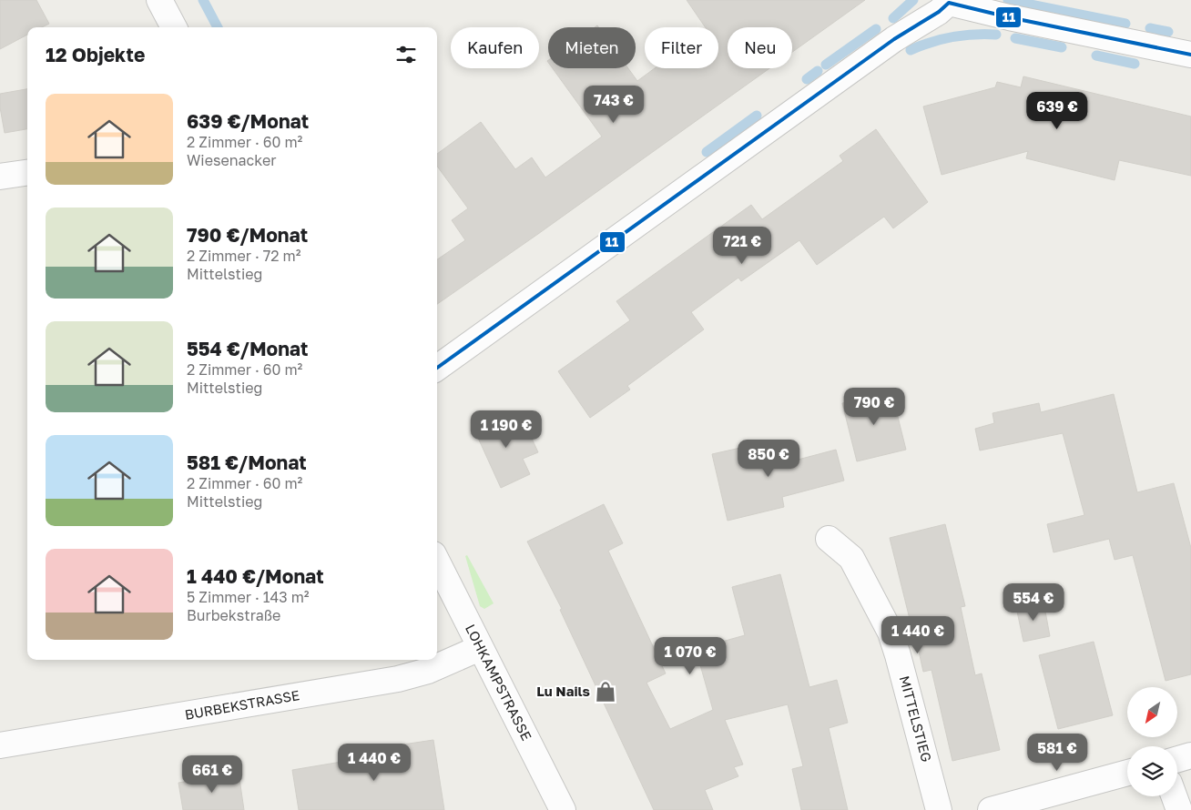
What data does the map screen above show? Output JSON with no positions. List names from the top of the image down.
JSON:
{
  "streets": {
    "street": ["LOHKAMPSTRASSE", "BURBEKSTRASSE", "MITTELSTIEG"]
  },
  "crossings": [
    ["LOHKAMPSTRASSE", "BURBEKSTRASSE"]
  ],
  "places": {
    "shop": ["Lu Nails"]
  },
  "lines": ["transit line 11"],
  "north": "bottom left",
  "page": {
    "chip": [
      "Kaufen",
      "Mieten",
      "Filter",
      "Neu"
    ],
    "heading": "12 Objekte",
    "list": [
      {
        "name": "639 €/Monat",
        "note": "2 Zimmer · 60 m² · Wiesenacker"
      },
      {
        "name": "790 €/Monat",
        "note": "2 Zimmer · 72 m² · Mittelstieg"
      },
      {
        "name": "554 €/Monat",
        "note": "2 Zimmer · 60 m² · Mittelstieg"
      },
      {
        "name": "581 €/Monat",
        "note": "2 Zimmer · 60 m² · Mittelstieg"
      },
      {
        "name": "1 440 €/Monat",
        "note": "5 Zimmer · 143 m² · Burbekstraße"
      }
    ],
    "price": [
      "743 €",
      "639 €",
      "721 €",
      "790 €",
      "1 190 €",
      "850 €",
      "554 €",
      "1 440 €",
      "1 070 €",
      "581 €",
      "1 440 €",
      "661 €"
    ]
  }
}
